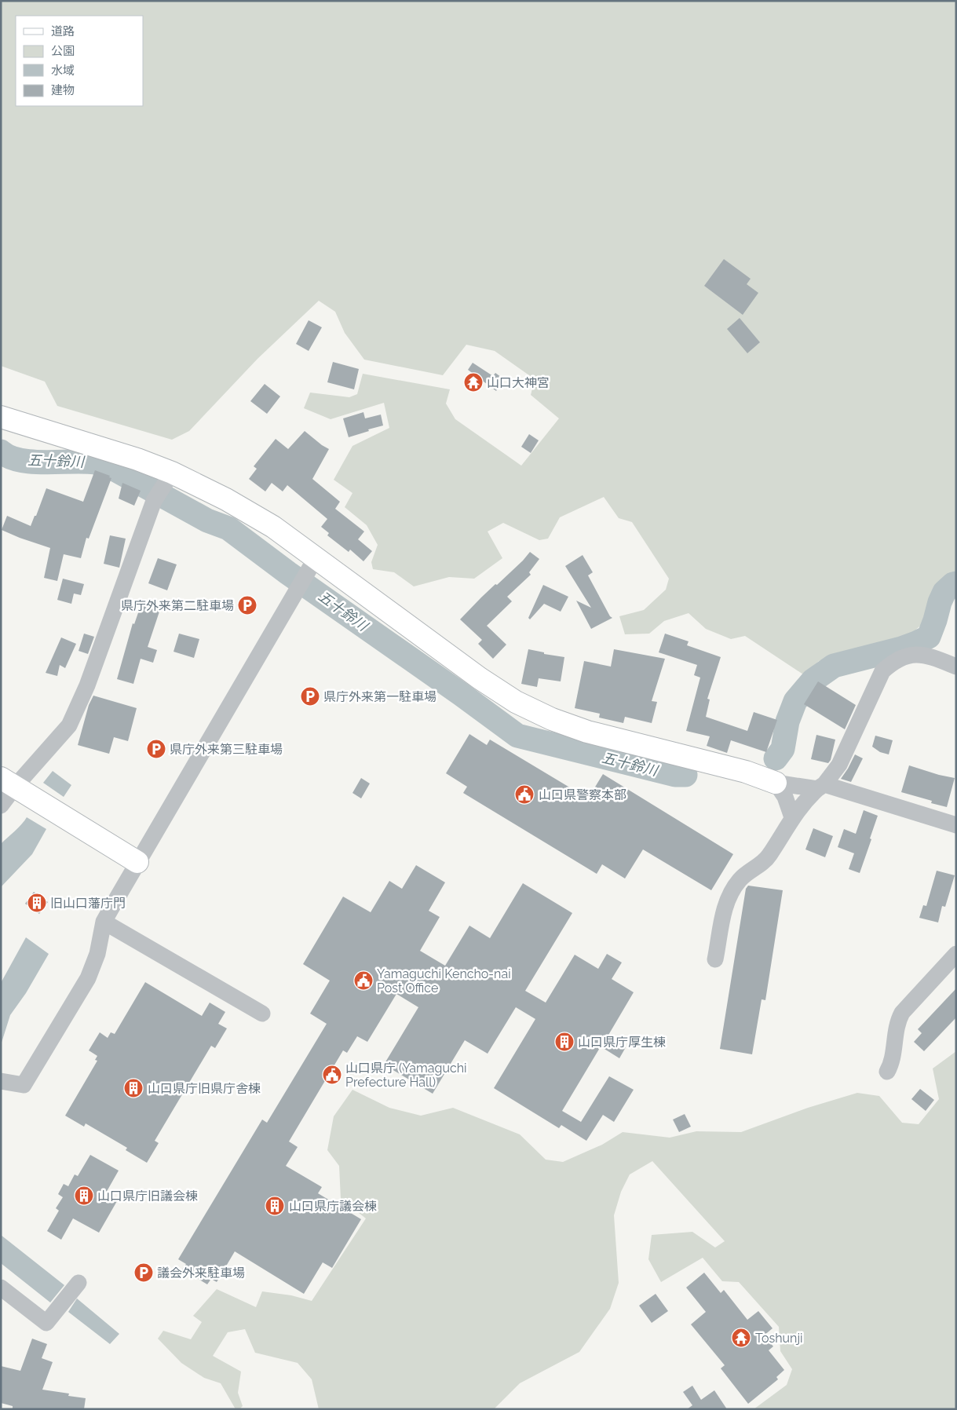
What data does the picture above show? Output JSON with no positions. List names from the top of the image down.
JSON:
{
  "water": ["五十鈴川"],
  "places": {
    "temple": ["山口大神宮", "Toshunji"],
    "parking": [
      "県庁外来第二駐車場",
      "県庁外来第一駐車場",
      "県庁外来第三駐車場",
      "議会外来駐車場"
    ],
    "public building": ["山口県警察本部", "Yamaguchi Kencho-nai Post Office", "山口県庁 (Yamaguchi Prefecture Hall)"],
    "building": [
      "旧山口藩庁門",
      "山口県庁厚生棟",
      "山口県庁旧県庁舎棟",
      "山口県庁旧議会棟",
      "山口県庁議会棟"
    ]
  },
  "legend": [
    "道路",
    "公園",
    "水域",
    "建物"
  ]
}
